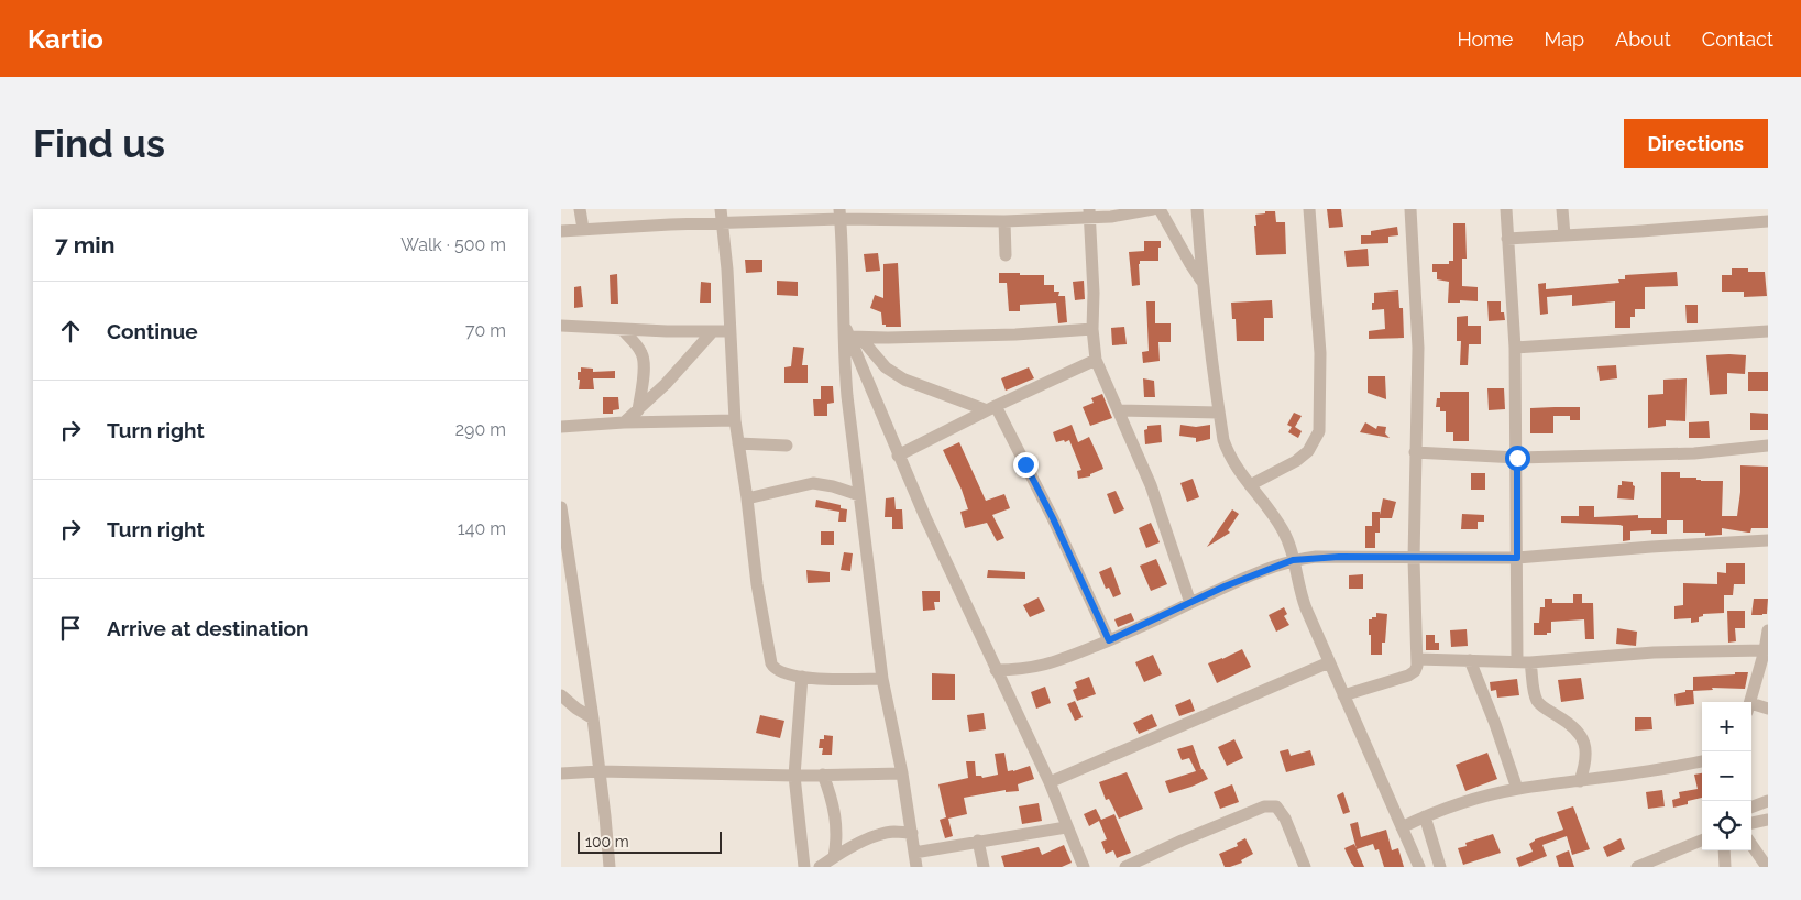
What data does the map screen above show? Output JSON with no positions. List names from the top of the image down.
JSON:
{
  "scale_bar": "100 m",
  "page": {
    "header": "Kartio",
    "nav": [
      "Home",
      "Map",
      "About",
      "Contact"
    ],
    "buttons": "Directions",
    "title": "Find us",
    "heading": ["7 min", "Walk · 500 m"],
    "list": [
      ["Continue", "70 m"],
      ["Turn right", "290 m"],
      ["Turn right", "140 m"],
      "Arrive at destination"
    ],
    "map_buttons": ["+", "−"],
    "scale": "100 m"
  }
}
